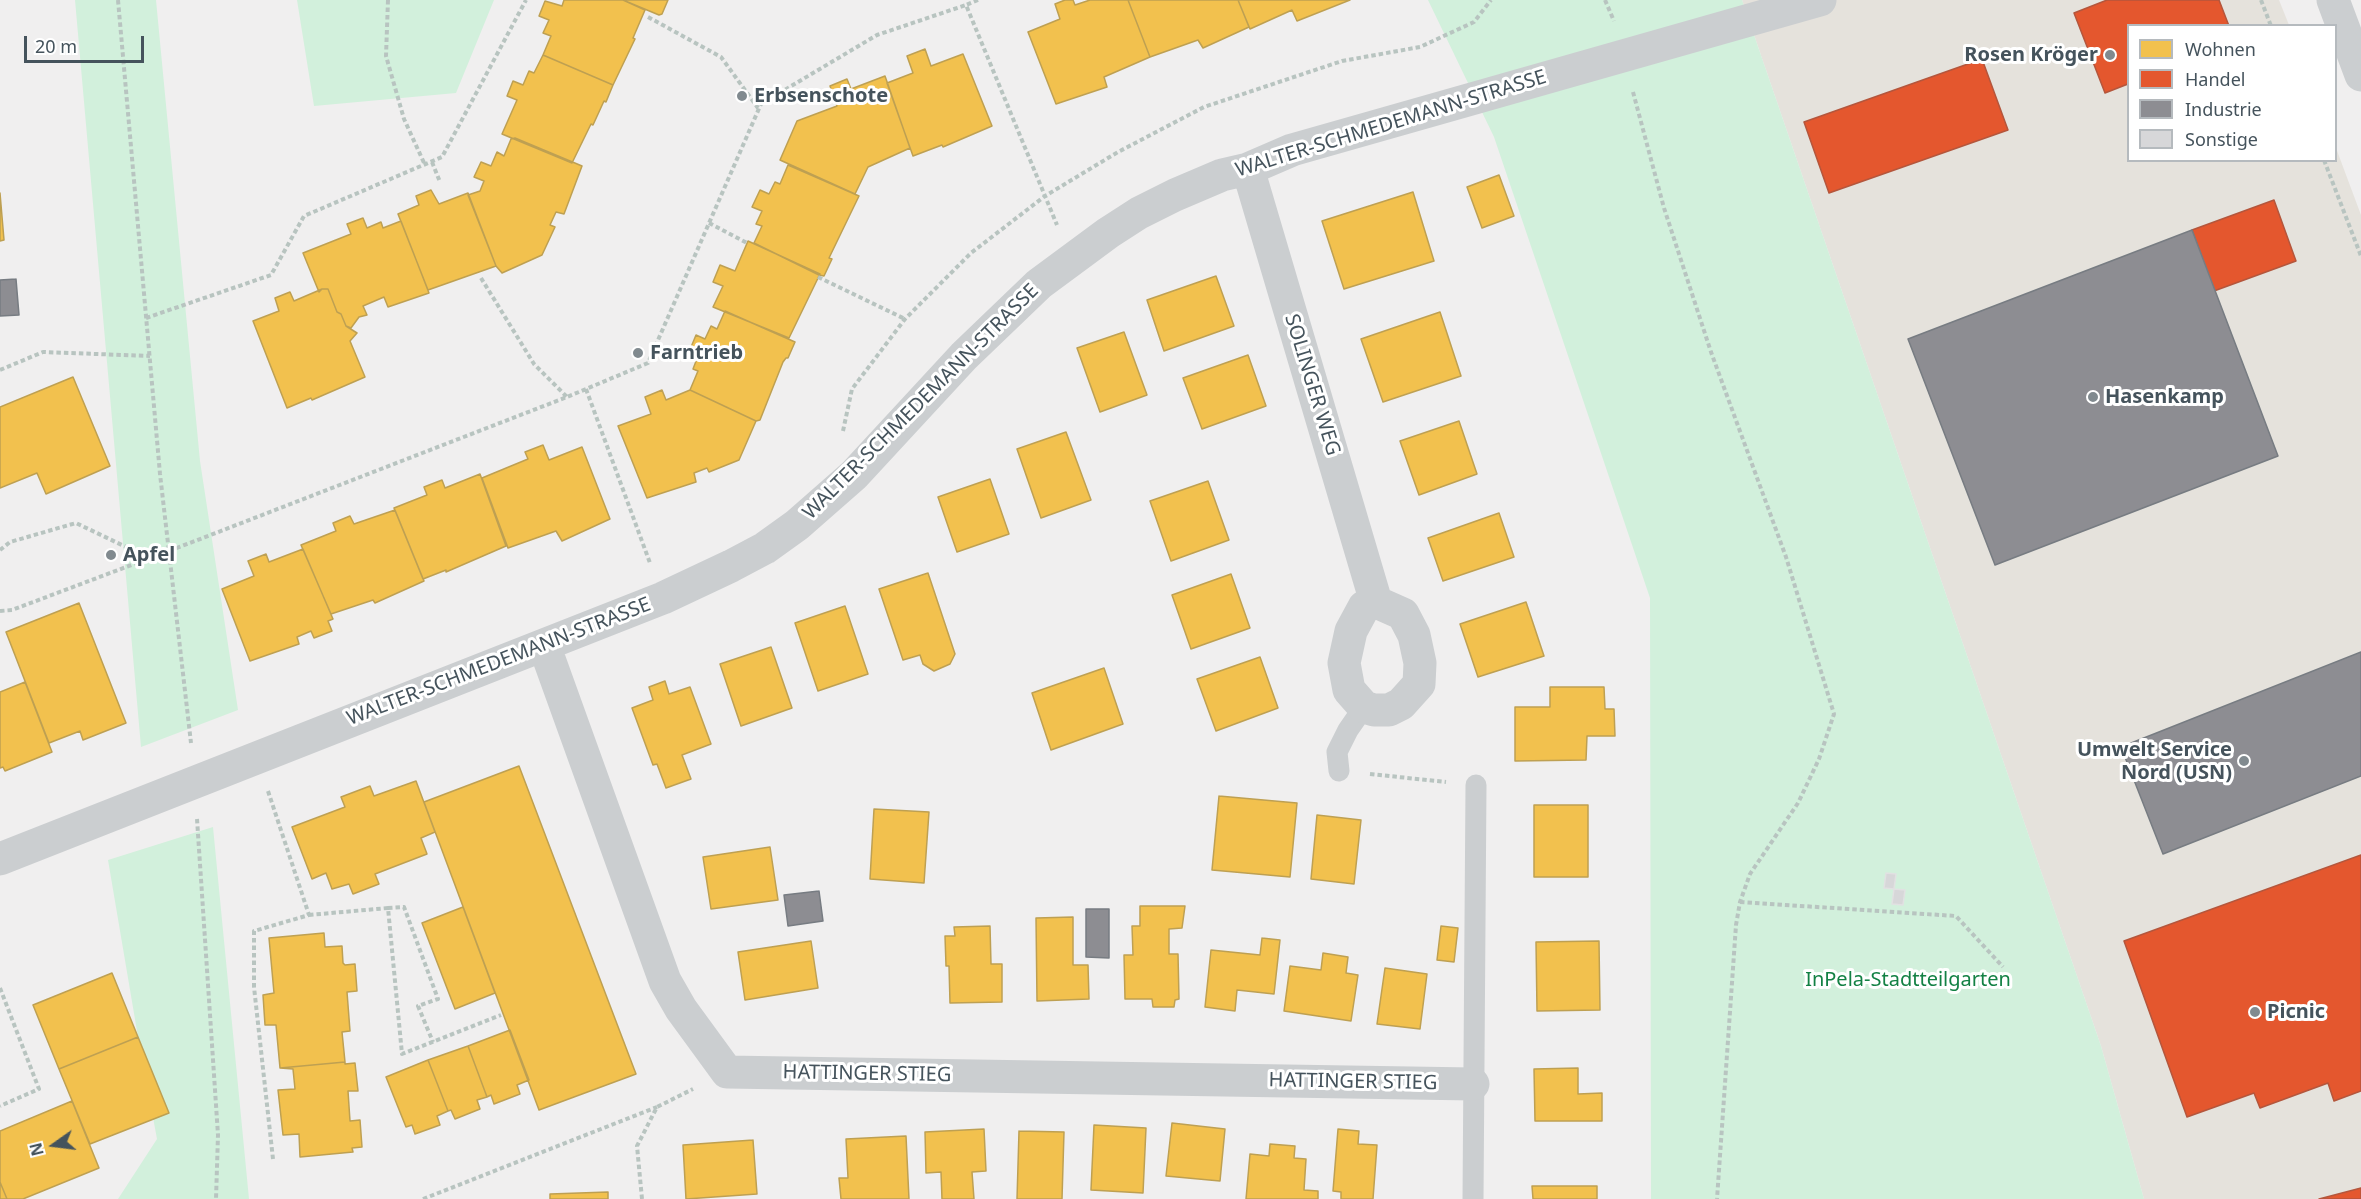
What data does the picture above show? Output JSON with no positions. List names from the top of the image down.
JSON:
{
  "streets": {
    "street": ["WALTER-SCHMEDEMANN-STRASSE", "SOLINGER WEG", "HATTINGER STIEG"]
  },
  "crossings": [
    ["WALTER-SCHMEDEMANN-STRASSE", "SOLINGER WEG"]
  ],
  "parks": ["InPela-Stadtteilgarten"],
  "places": [
    "Rosen Kröger",
    "Erbsenschote",
    "Farntrieb",
    "Hasenkamp",
    "Apfel",
    "Umwelt Service Nord (USN)",
    "Picnic"
  ],
  "legend": [
    "Wohnen",
    "Handel",
    "Industrie",
    "Sonstige"
  ],
  "scale_bar": "20 m",
  "north": "left"
}
